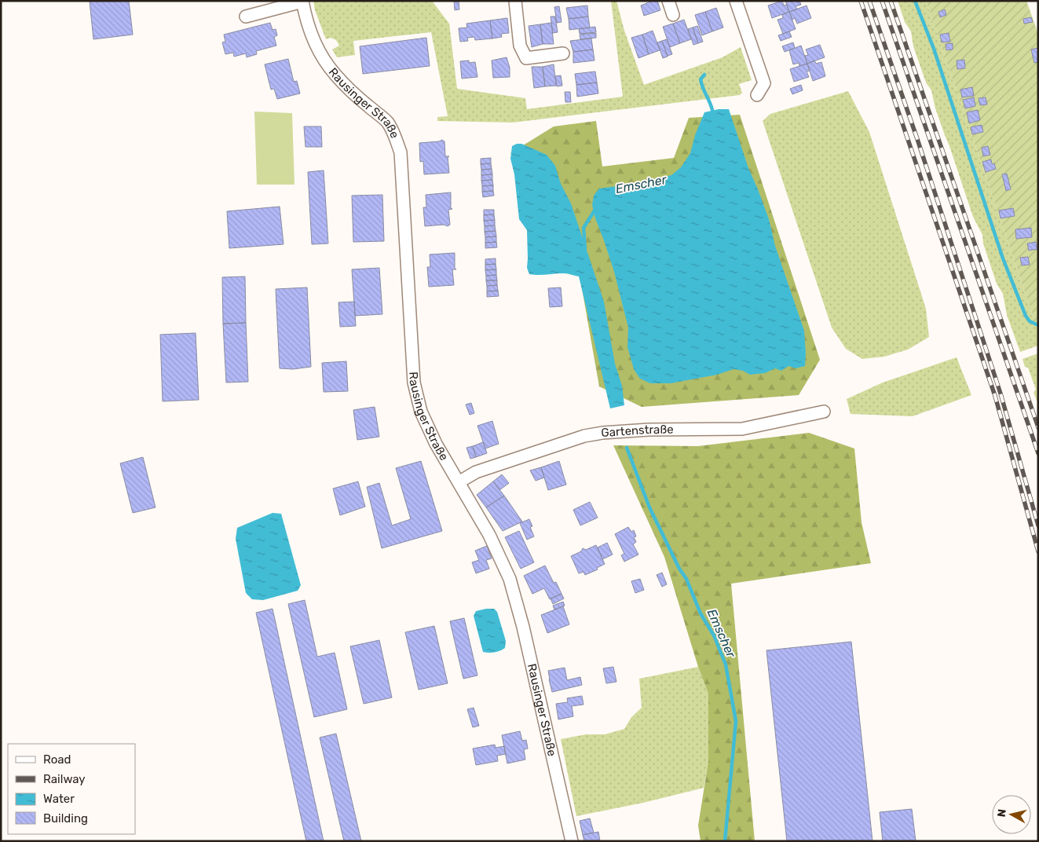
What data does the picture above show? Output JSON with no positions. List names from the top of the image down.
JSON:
{
  "streets": {
    "street": ["Rausinger Straße", "Gartenstraße"]
  },
  "crossings": [
    ["Rausinger Straße", "Gartenstraße"]
  ],
  "water": ["Emscher"],
  "legend": [
    "Road",
    "Railway",
    "Water",
    "Building"
  ],
  "north": "left"
}
